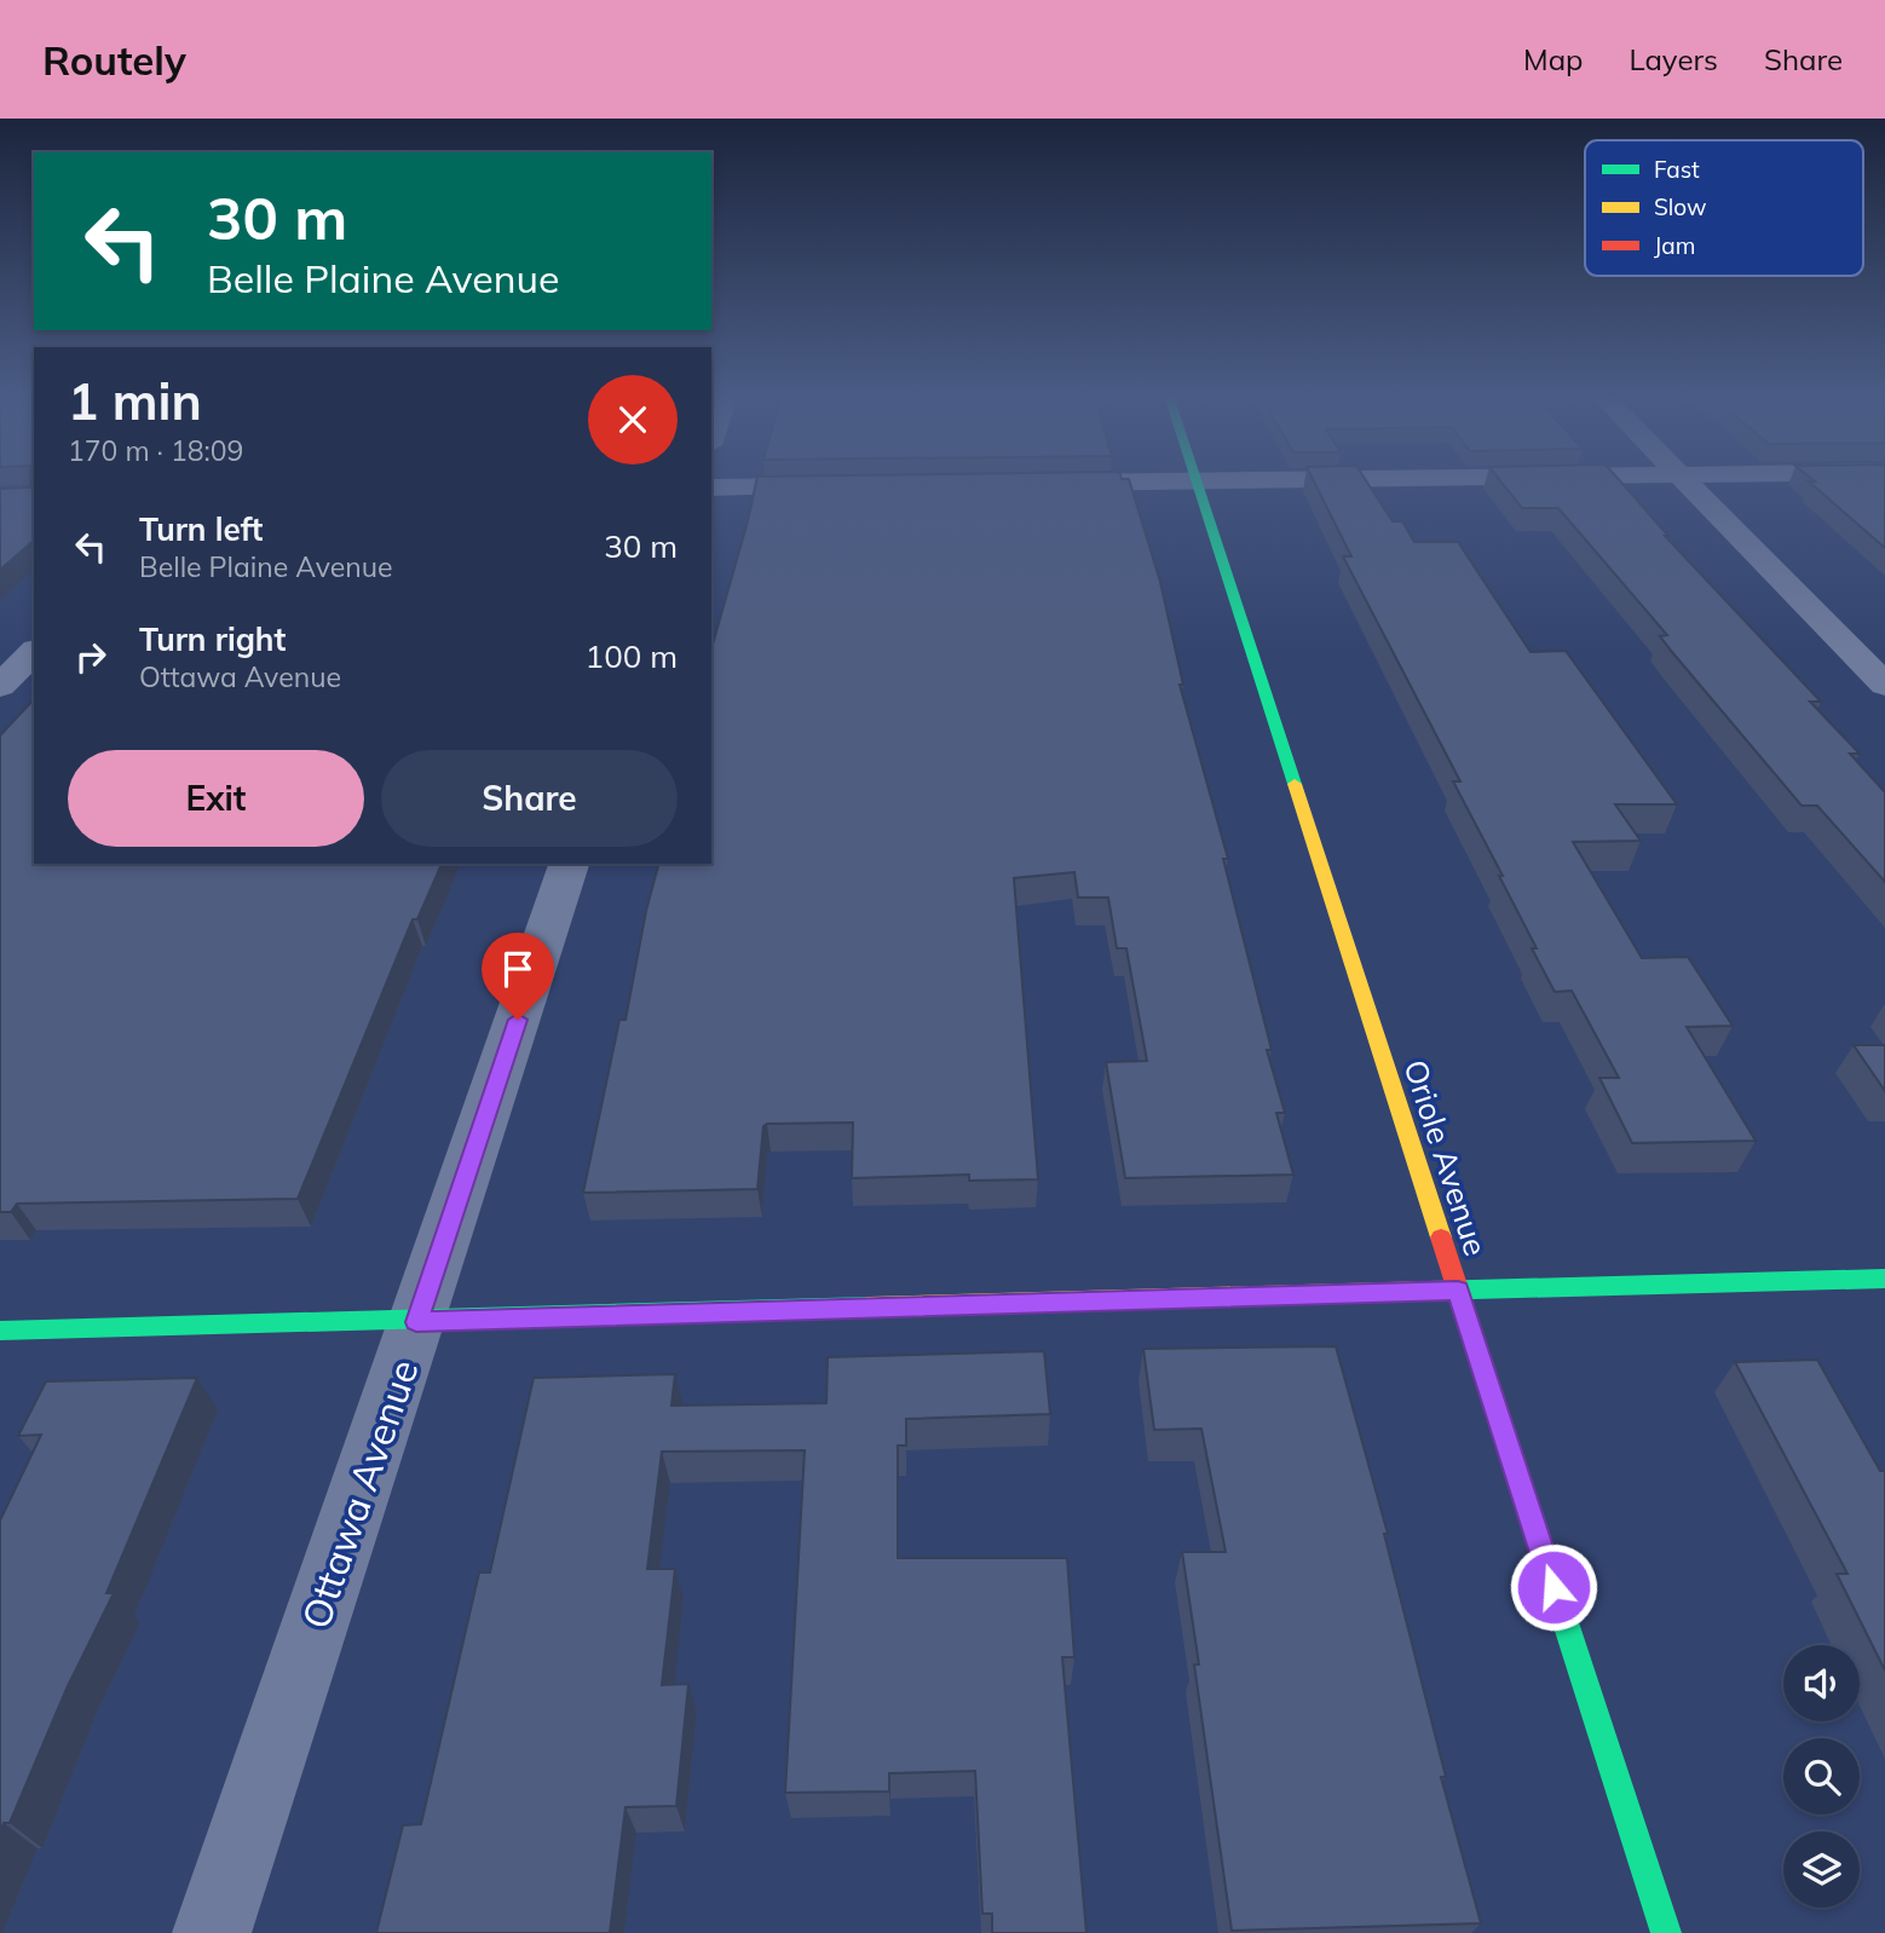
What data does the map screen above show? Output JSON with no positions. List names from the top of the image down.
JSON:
{
  "streets": {
    "street": ["Oriole Avenue", "Ottawa Avenue"]
  },
  "legend": ["Fast", "Slow", "Jam"],
  "page": {
    "header": "Routely",
    "nav": ["Map", "Layers", "Share"],
    "turn": ["30 m", "Belle Plaine Avenue"],
    "heading": ["1 min", "170 m · 18:09"],
    "list": [
      {
        "name": "Turn left",
        "note": "Belle Plaine Avenue",
        "value": "30 m"
      },
      {
        "name": "Turn right",
        "note": "Ottawa Avenue",
        "value": "100 m"
      }
    ],
    "buttons": ["Exit", "Share"]
  }
}
